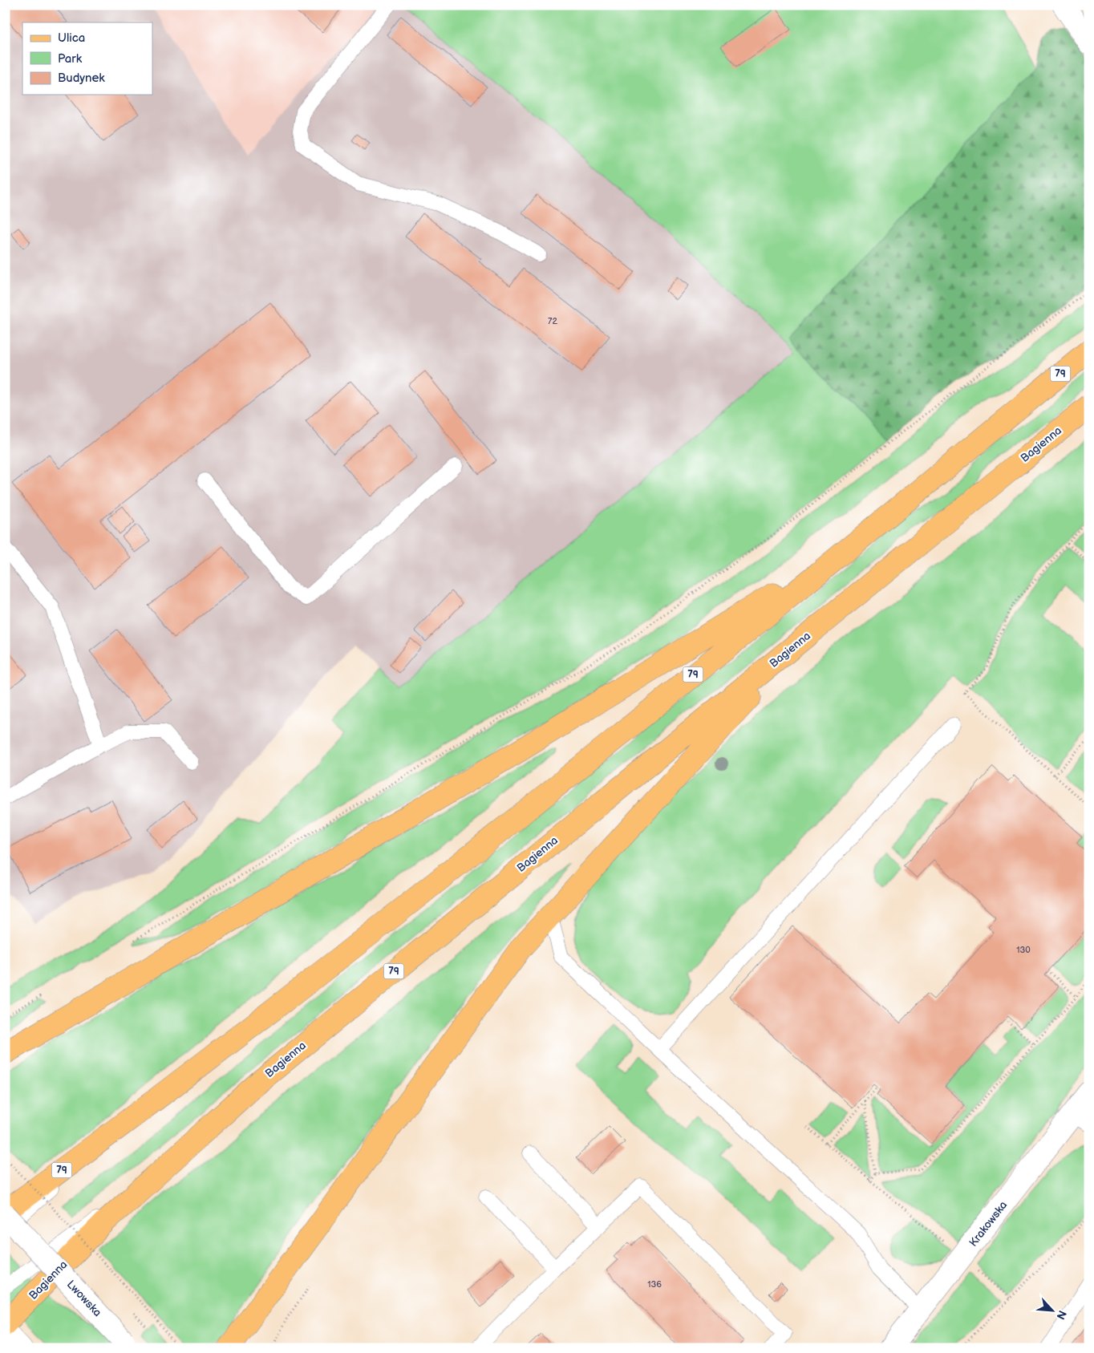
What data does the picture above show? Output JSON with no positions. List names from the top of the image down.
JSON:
{
  "streets": {
    "main road": ["79", "Bagienna"],
    "street": ["Krakowska", "Lwowska"]
  },
  "crossings": [
    ["79", "Lwowska"]
  ],
  "house_numbers": ["72", "130", "136"],
  "legend": ["Ulica", "Park", "Budynek"],
  "north": "bottom right"
}
